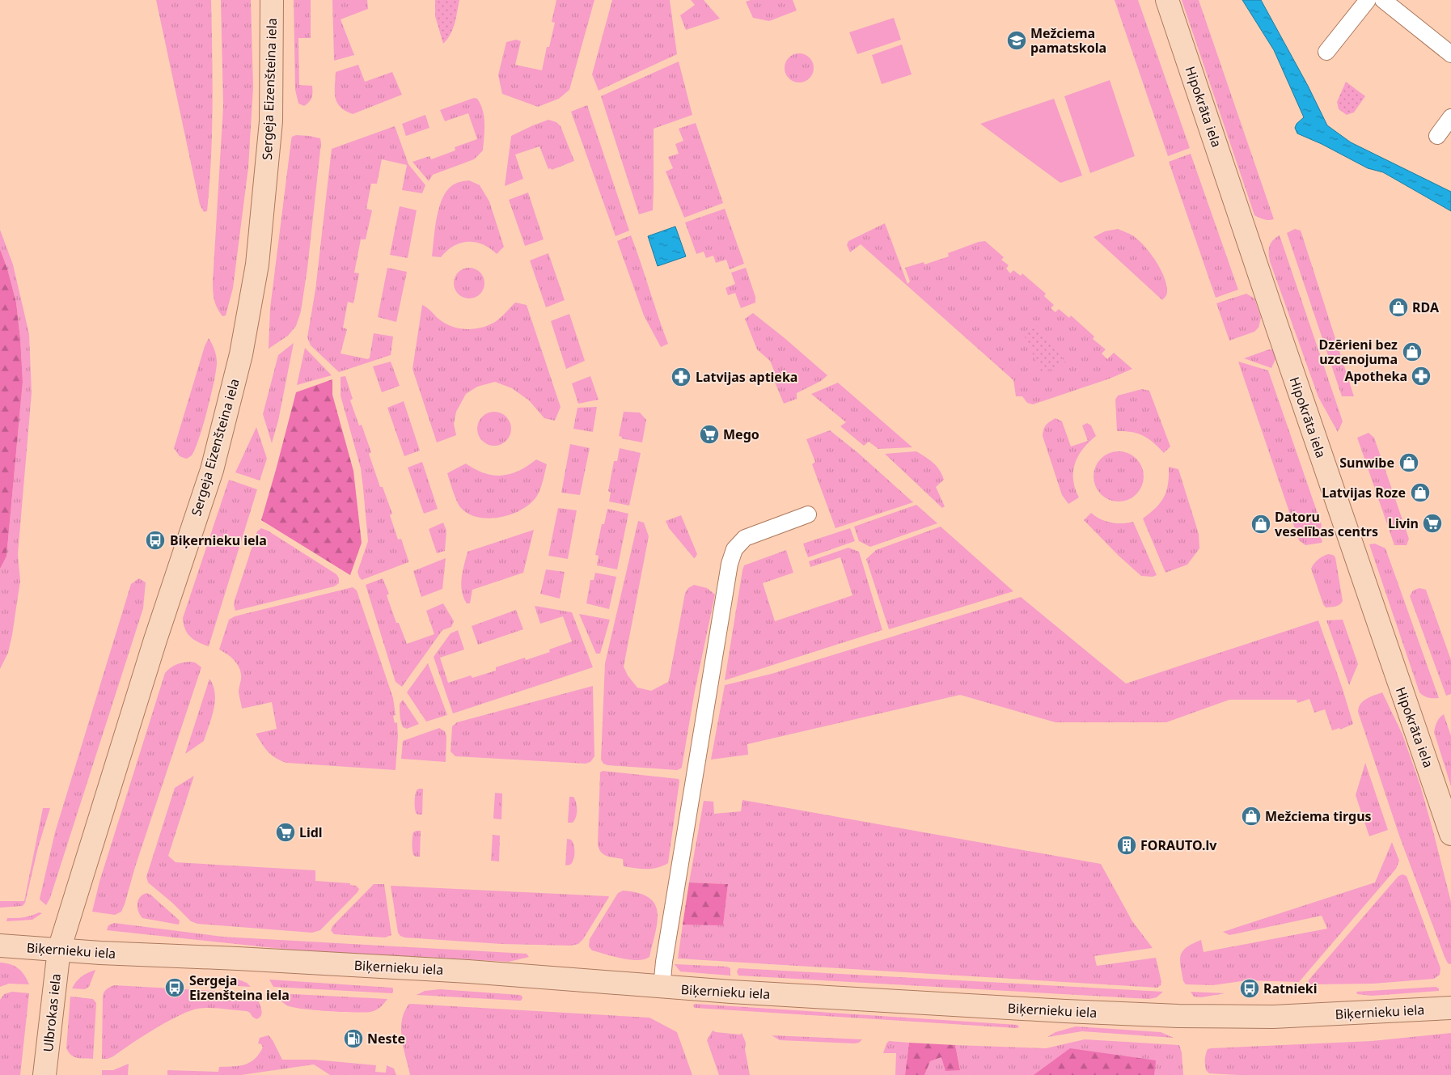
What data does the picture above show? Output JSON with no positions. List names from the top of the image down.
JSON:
{
  "streets": {
    "street": [
      "Sergeja Eizenšteina iela",
      "Hipokrāta iela",
      "Biķernieku iela",
      "Ulbrokas iela"
    ]
  },
  "crossings": [
    ["Sergeja Eizenšteina iela", "Biķernieku iela"],
    ["Sergeja Eizenšteina iela", "Ulbrokas iela"],
    ["Biķernieku iela", "Ulbrokas iela"]
  ],
  "places": {
    "school or university": ["Mežciema pamatskola"],
    "shop": [
      "RDA",
      "Dzērieni bez uzcenojuma",
      "Sunwibe",
      "Latvijas Roze",
      "Datoru veselības centrs",
      "Mežciema tirgus"
    ],
    "pharmacy": ["Apotheka", "Latvijas aptieka"],
    "supermarket": ["Mego", "Livin", "Lidl"],
    "bus stop": ["Biķernieku iela", "Sergeja Eizenšteina iela", "Ratnieki"],
    "building": ["FORAUTO.lv"],
    "fuel station": ["Neste"]
  }
}
